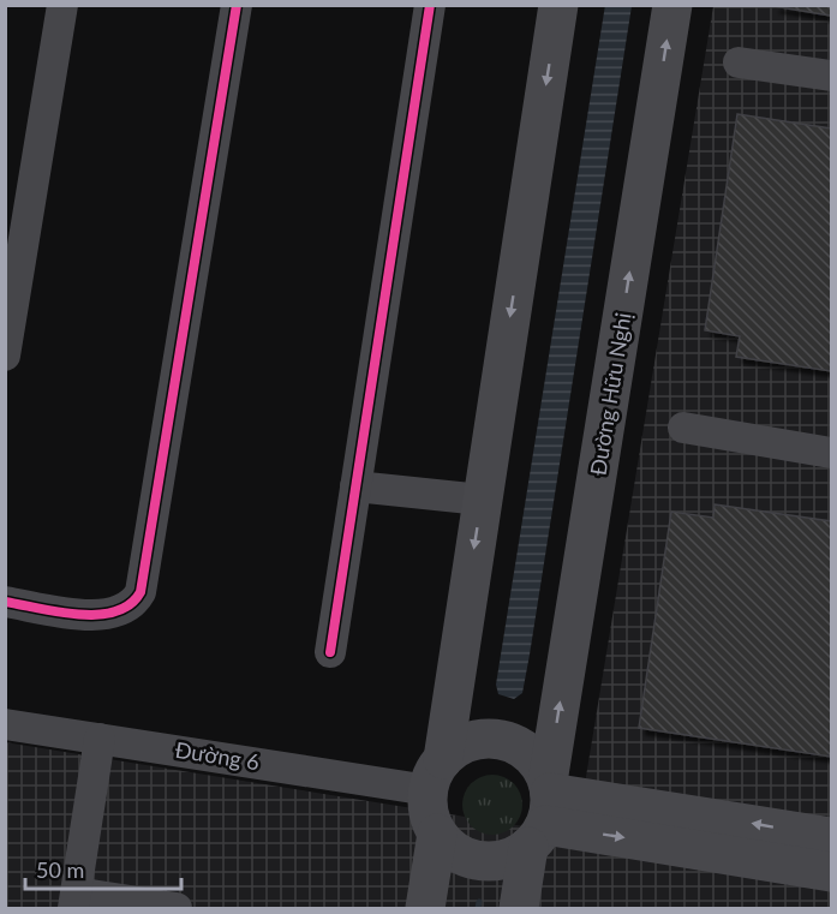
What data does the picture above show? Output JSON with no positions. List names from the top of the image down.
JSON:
{
  "streets": {
    "main road": ["Đường Hữu Nghị"],
    "street": ["Đường 6"]
  },
  "crossings": [
    ["Đường Hữu Nghị", "Đường 6"]
  ],
  "scale_bar": "50 m"
}
